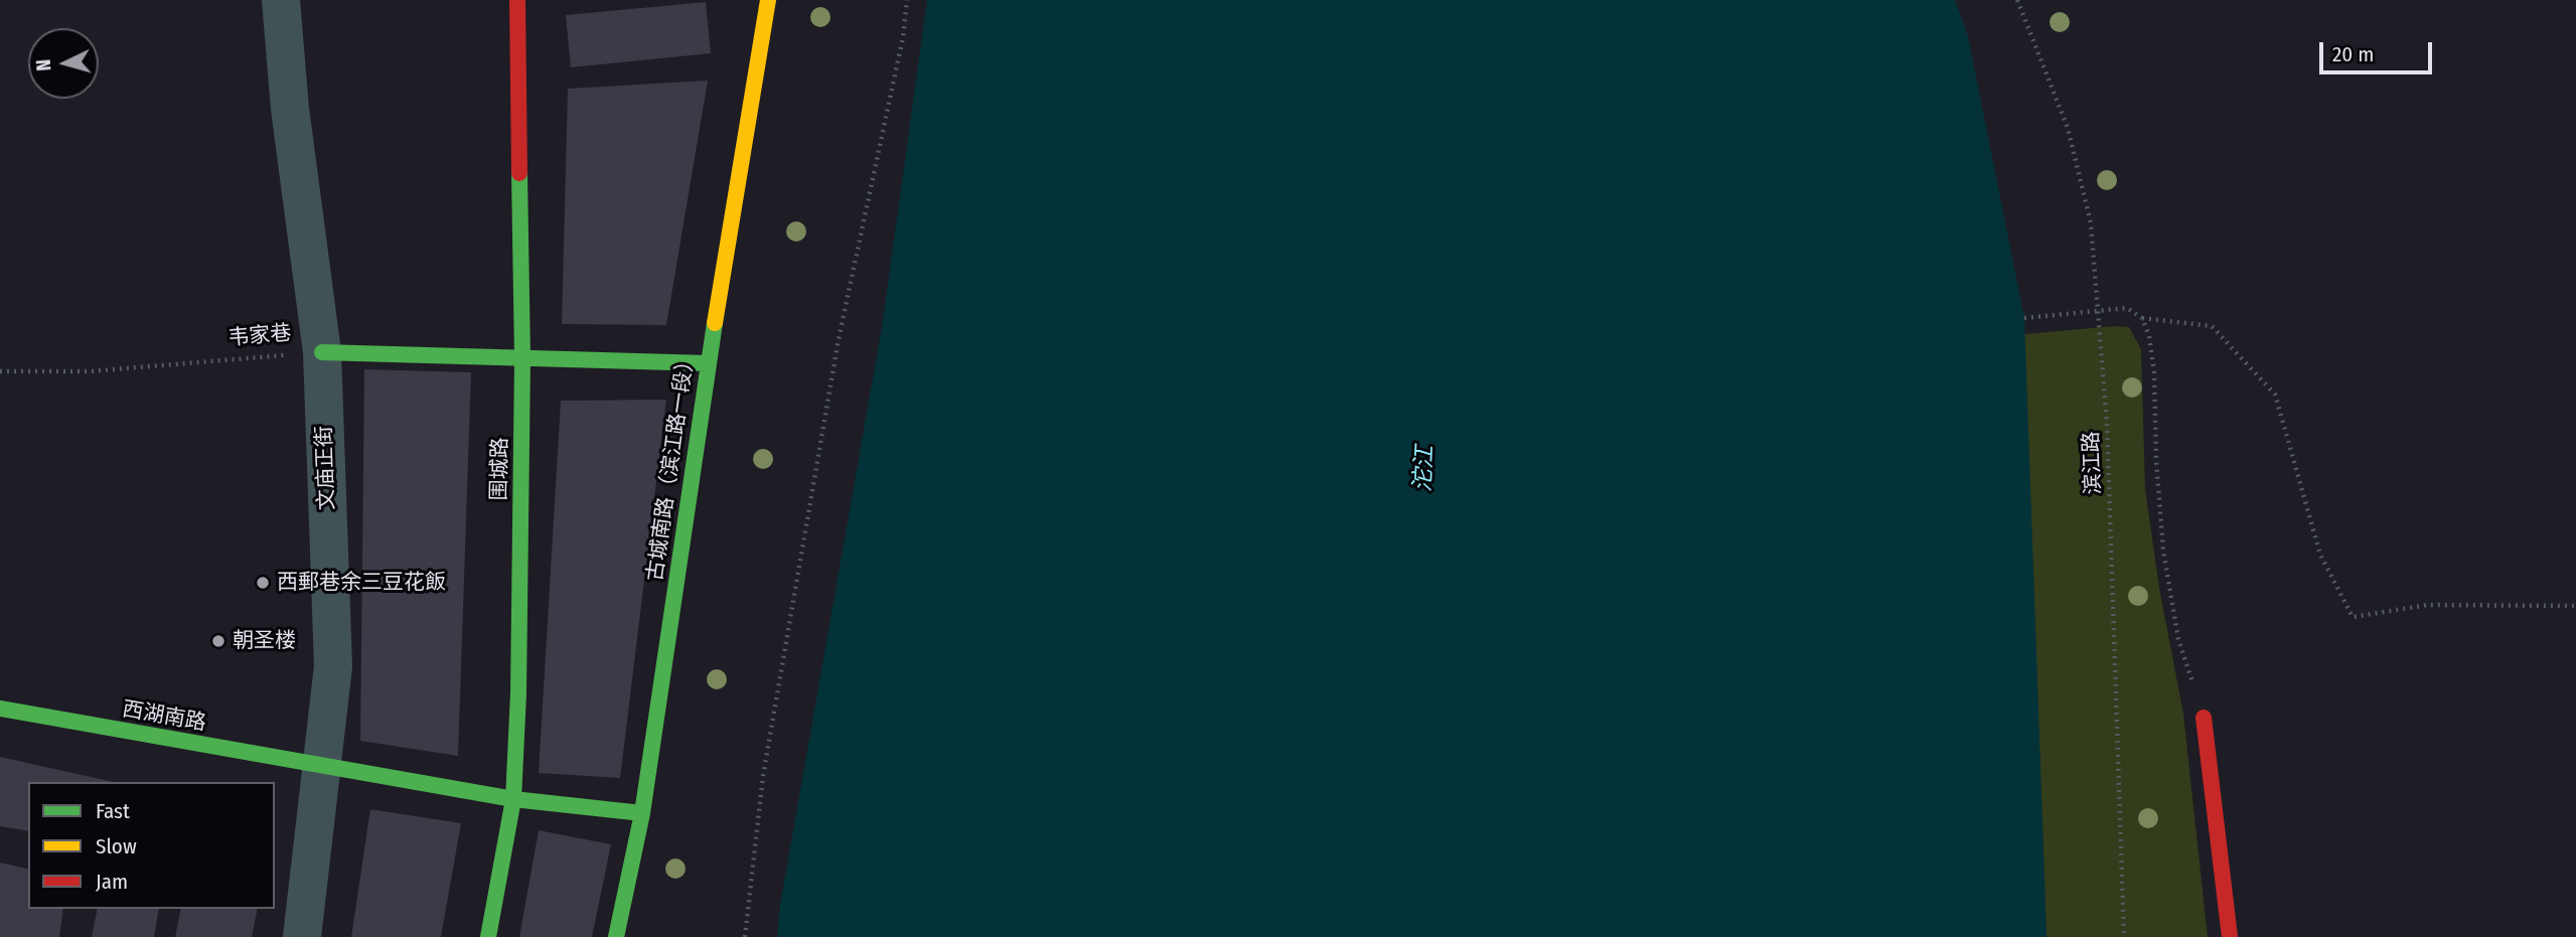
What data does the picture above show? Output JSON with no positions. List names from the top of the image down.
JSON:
{
  "streets": {
    "street": [
      "韦家巷",
      "古城南路（滨江路一段）",
      "文庙正街",
      "围城路",
      "西湖南路"
    ],
    "path": ["滨江路"]
  },
  "crossings": [
    ["韦家巷", "古城南路（滨江路一段）"],
    ["韦家巷", "文庙正街"],
    ["韦家巷", "围城路"],
    ["古城南路（滨江路一段）", "西湖南路"],
    ["文庙正街", "西湖南路"],
    ["围城路", "西湖南路"]
  ],
  "water": ["沱江"],
  "places": ["西郵巷余三豆花飯", "朝圣楼"],
  "legend": ["Fast", "Slow", "Jam"],
  "scale_bar": "20 m",
  "north": "left"
}
